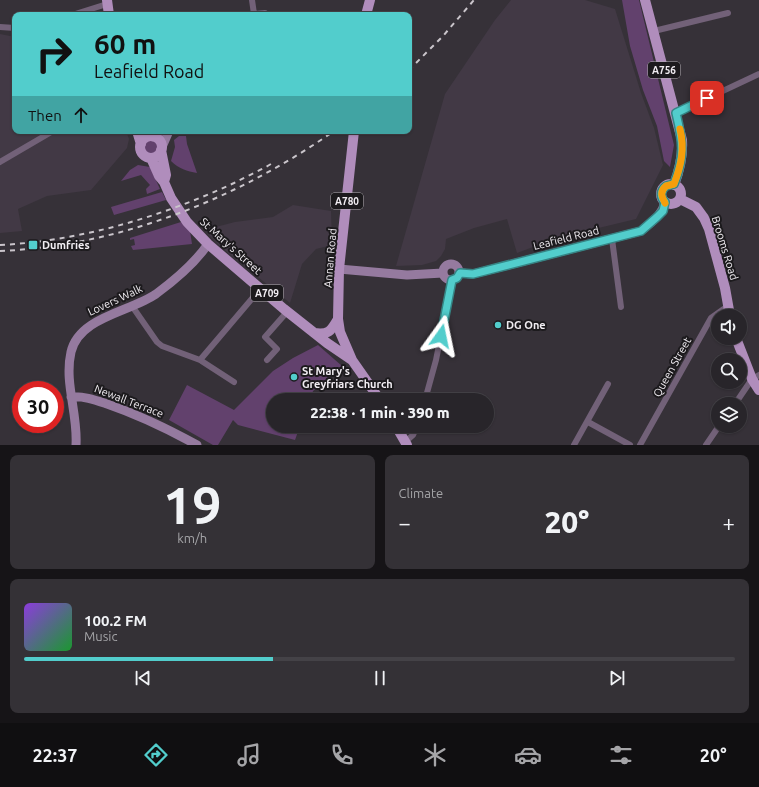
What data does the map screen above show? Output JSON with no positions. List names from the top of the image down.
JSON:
{
  "streets": {
    "main road": [
      "A756",
      "A780",
      "St Mary's Street",
      "Brooms Road",
      "Annan Road",
      "A709"
    ],
    "street": [
      "Leafield Road",
      "Lovers Walk",
      "Queen Street",
      "Newall Terrace"
    ]
  },
  "crossings": [
    ["A756", "Leafield Road"],
    ["A756", "Brooms Road"],
    ["A780", "St Mary's Street"],
    ["A780", "Annan Road"],
    ["Leafield Road", "Brooms Road"],
    ["St Mary's Street", "Annan Road"],
    ["St Mary's Street", "Lovers Walk"],
    ["Lovers Walk", "Newall Terrace"]
  ],
  "places": {
    "transit": ["Dumfries"],
    "other": ["DG One", "St Mary's Greyfriars Church"]
  },
  "page": {
    "turn": ["60 m", "Leafield Road"],
    "then": "Then",
    "limit": "30",
    "trip": "22:38 · 1 min · 390 m",
    "tile": [
      ["19", "km/h"],
      "Climate"
    ],
    "heat": ["−", "20°", "+"],
    "song": ["100.2 FM", "Music"],
    "tabs": ["22:37", "20°"]
  }
}
